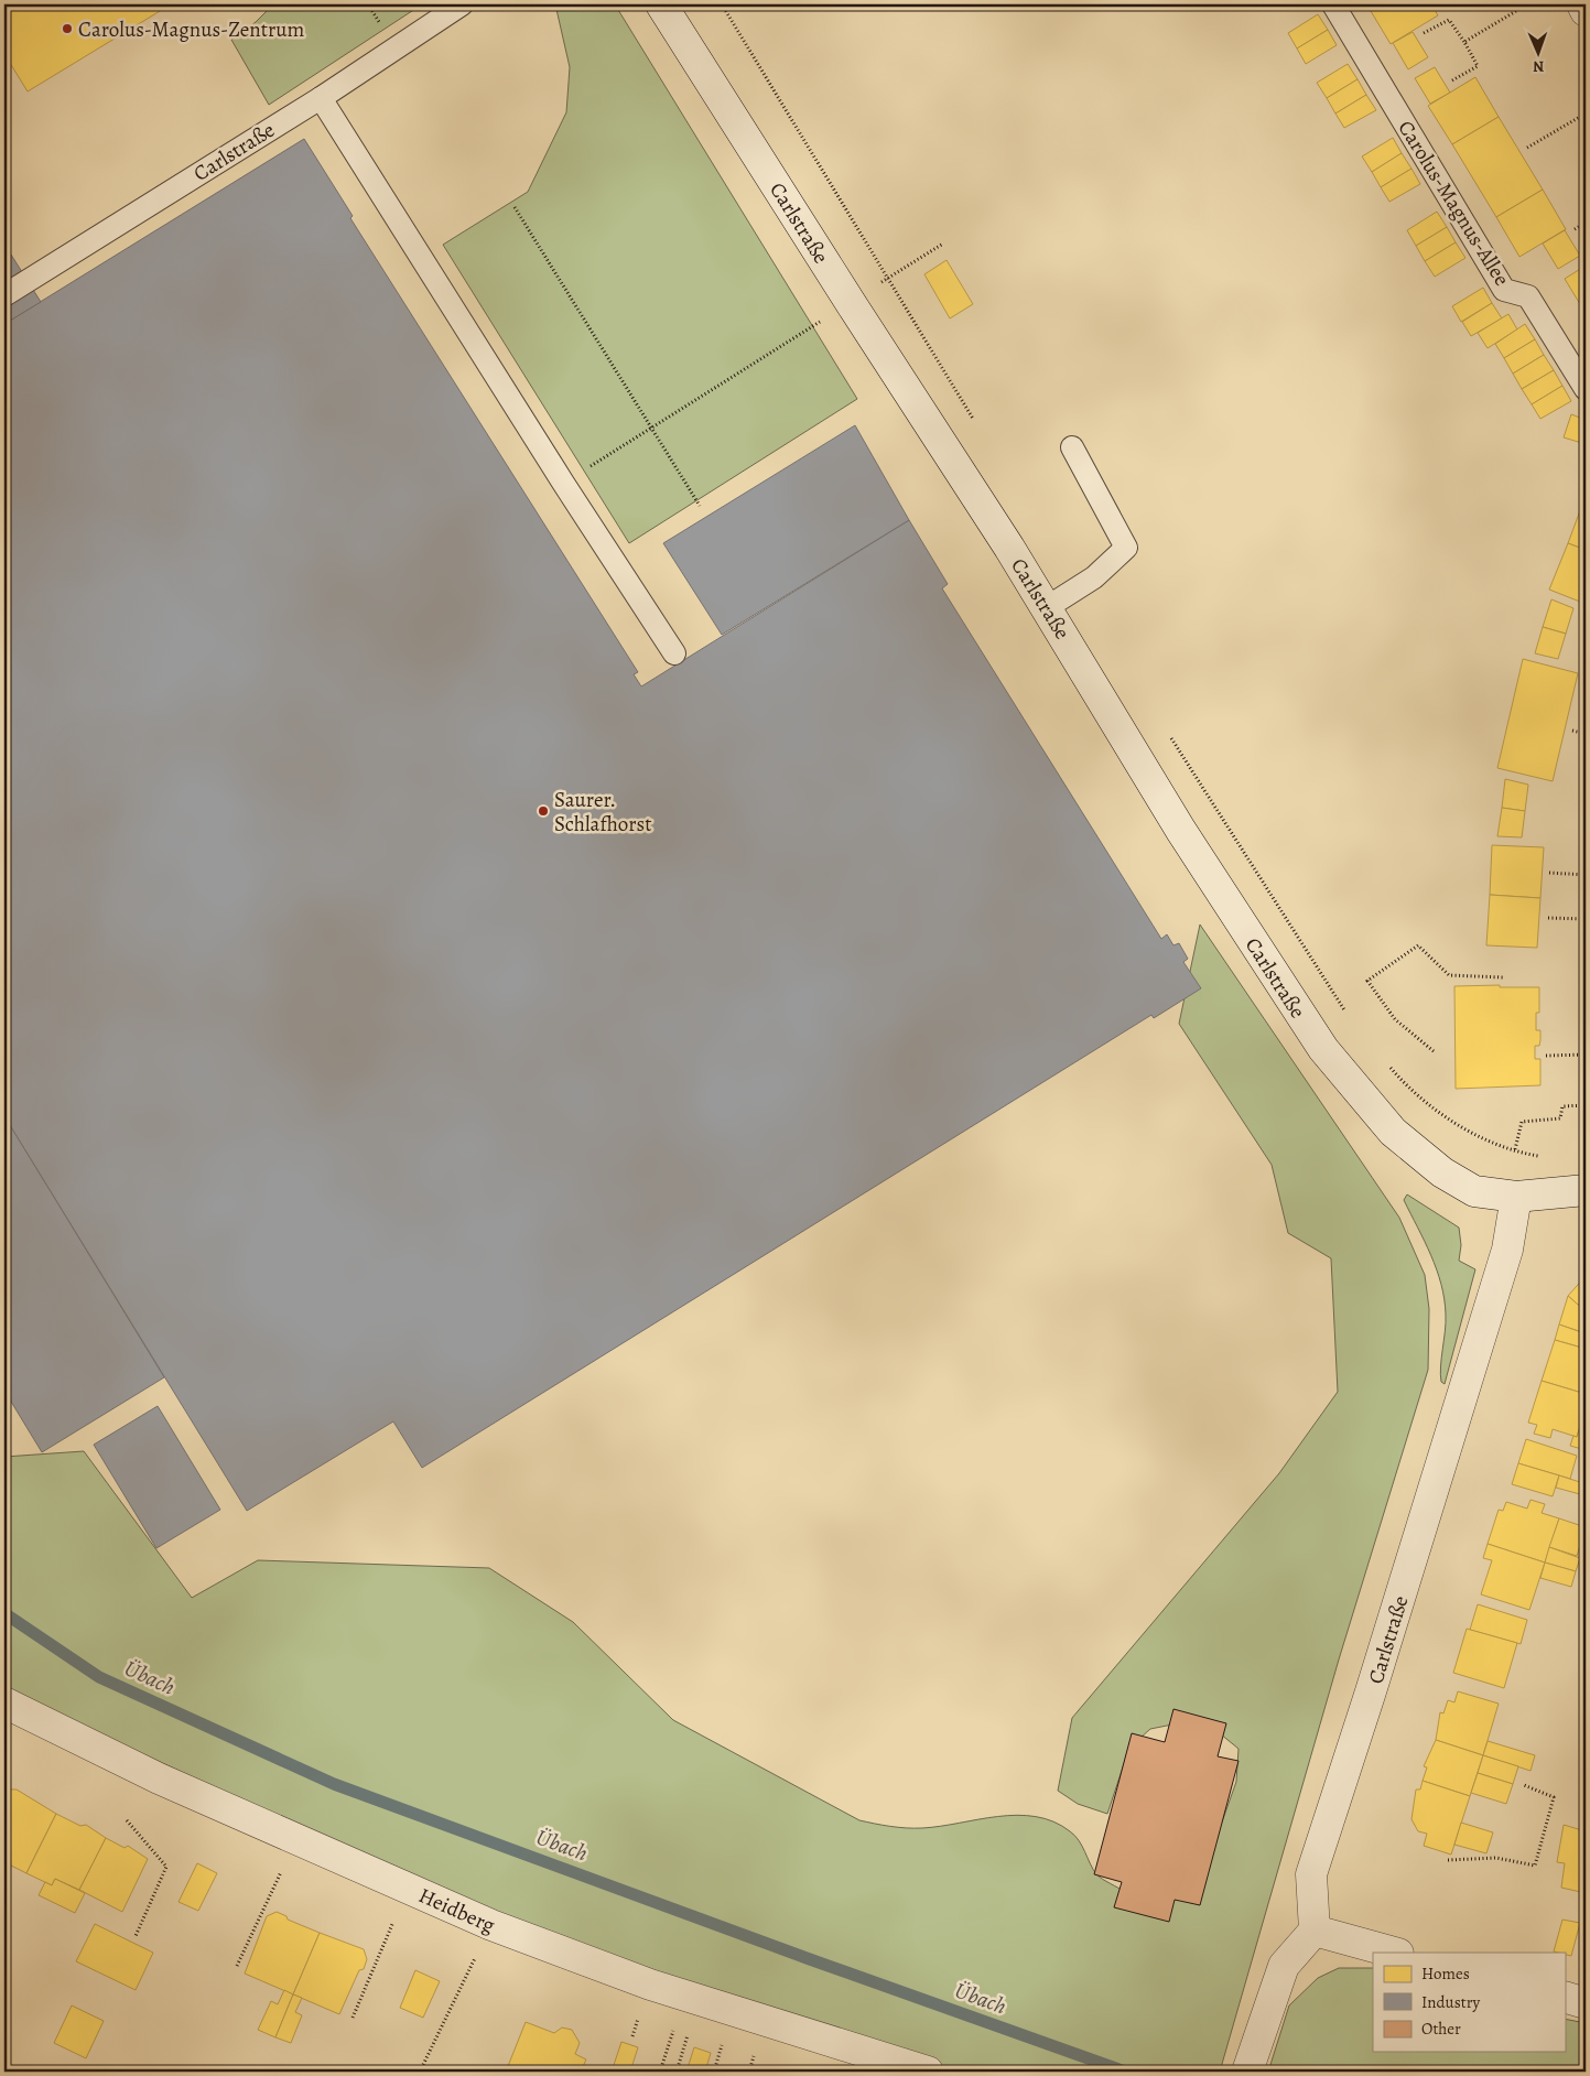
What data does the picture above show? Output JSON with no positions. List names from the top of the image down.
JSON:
{
  "streets": {
    "street": ["Carlstraße", "Heidberg"],
    "lane": ["Carolus-Magnus-Allee"]
  },
  "water": ["Übach"],
  "places": ["Carolus-Magnus-Zentrum", "Saurer. Schlafhorst"],
  "legend": ["Homes", "Industry", "Other"],
  "north": "bottom"
}
